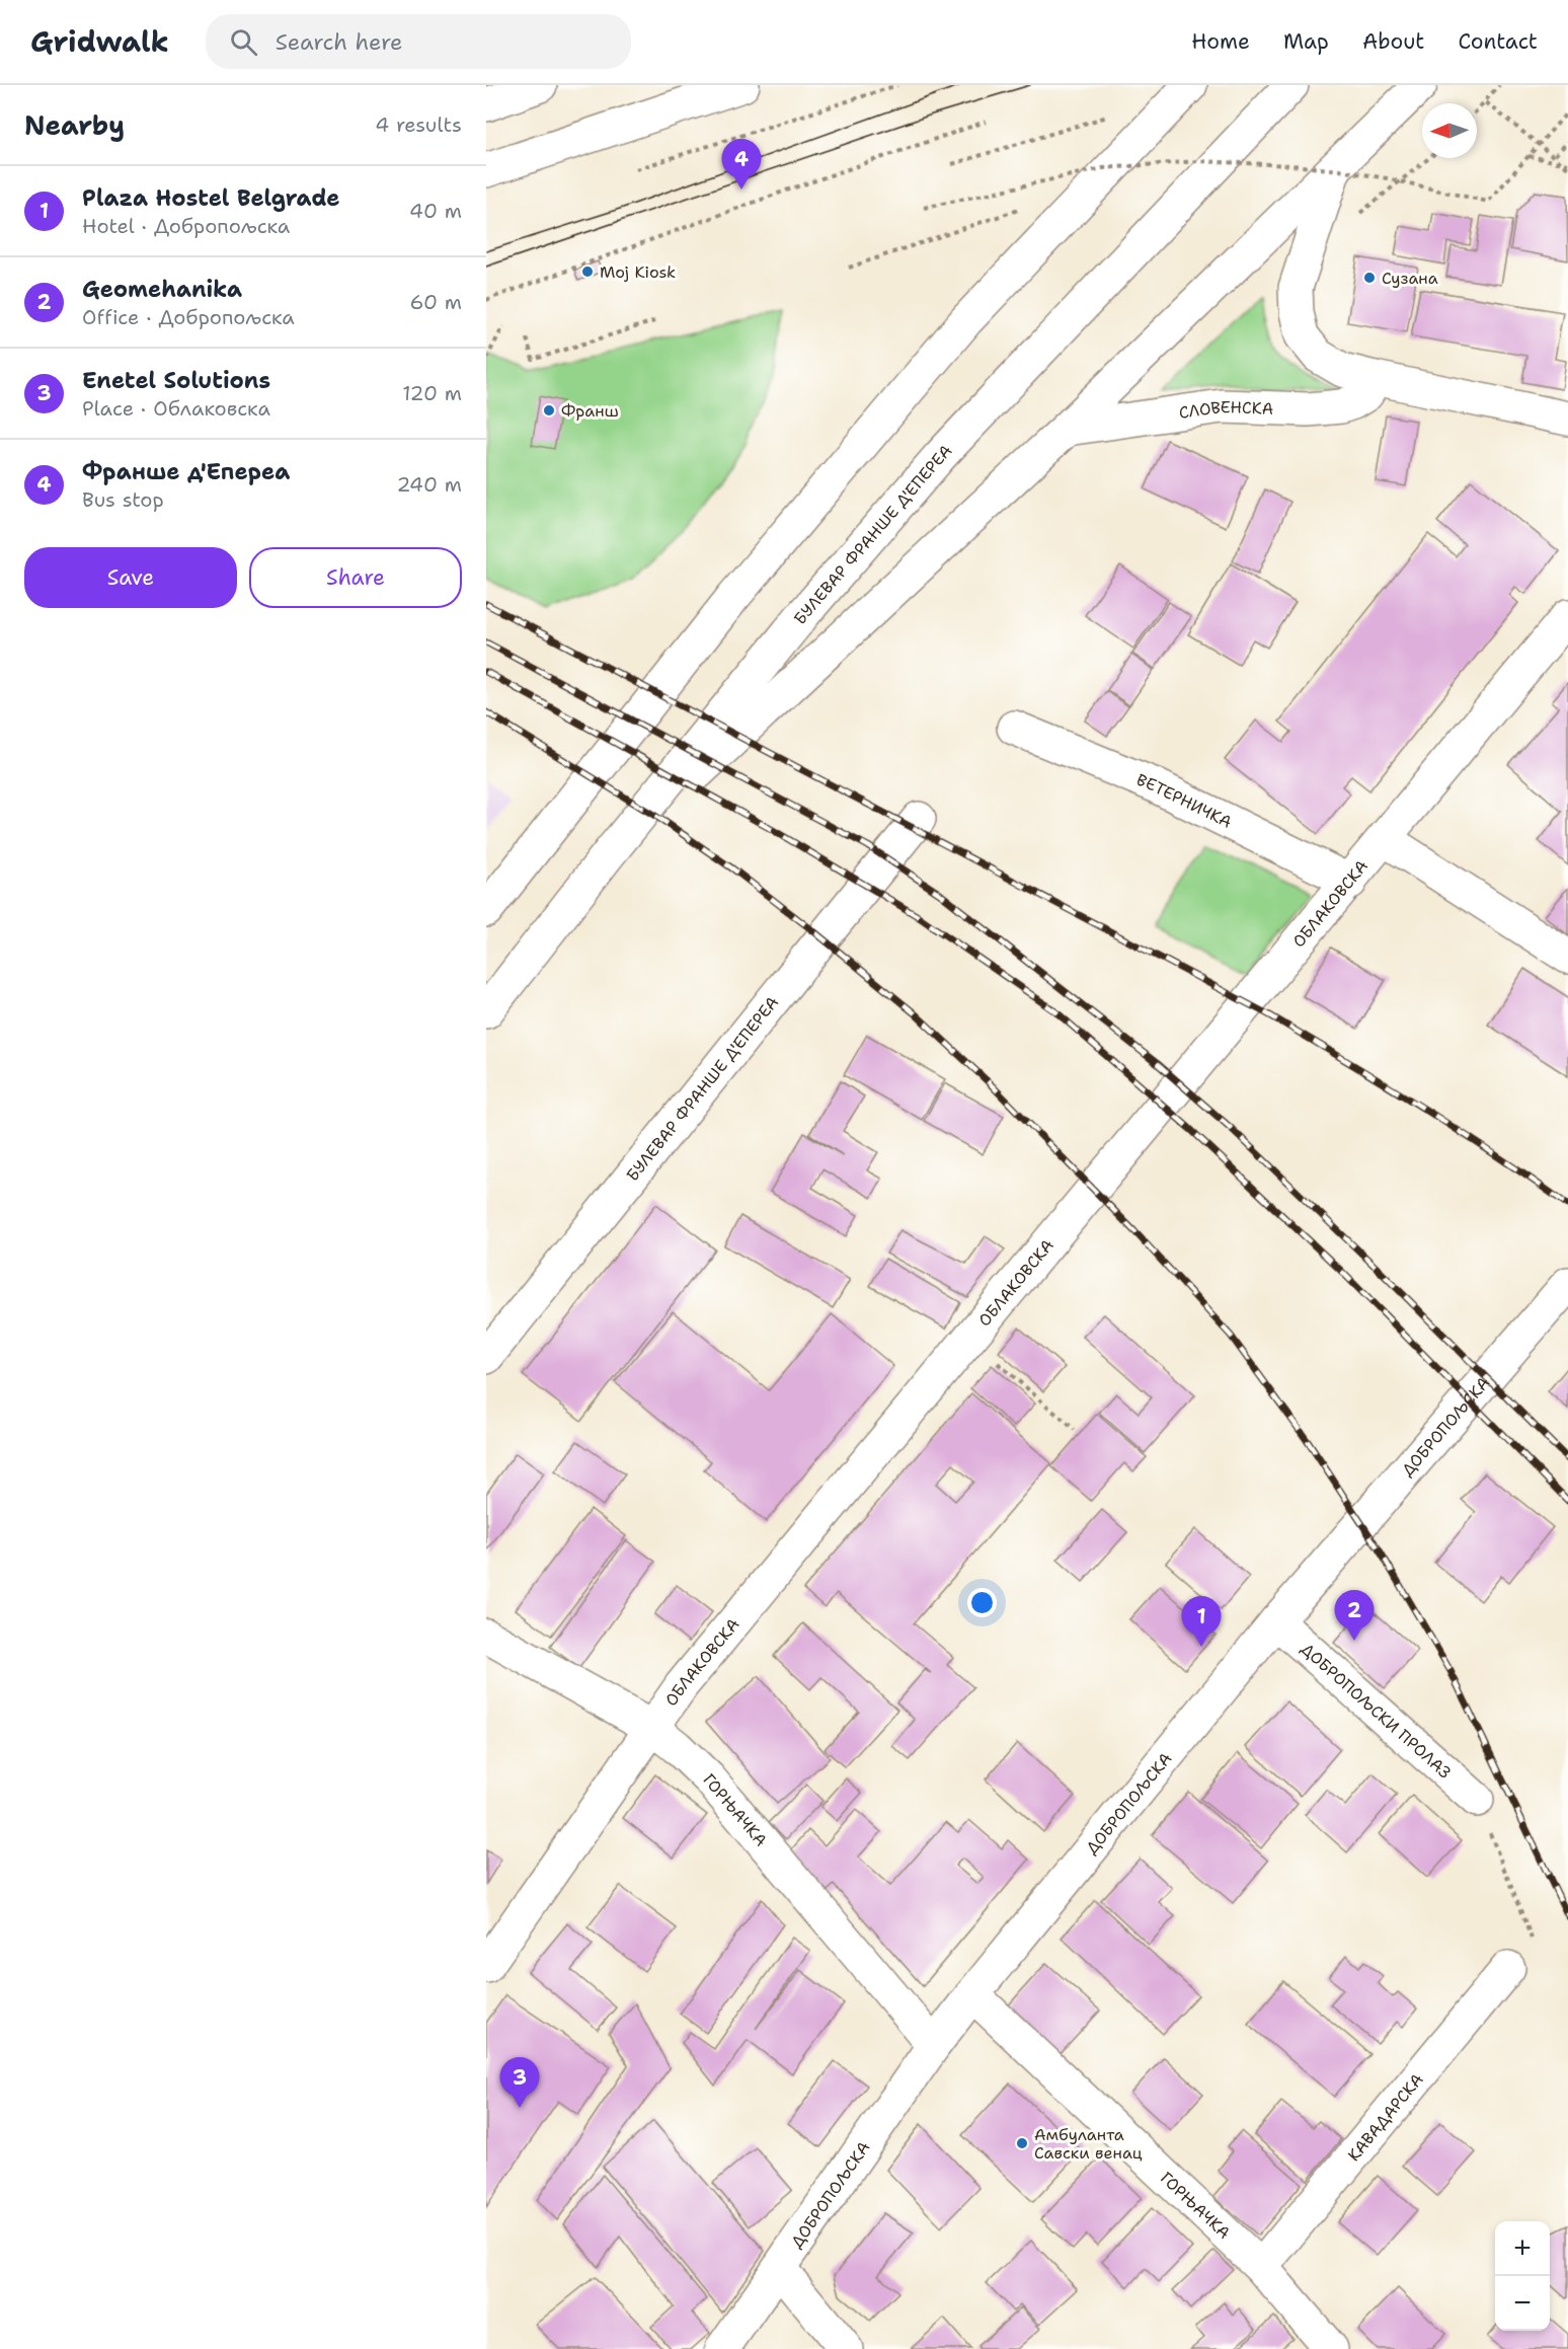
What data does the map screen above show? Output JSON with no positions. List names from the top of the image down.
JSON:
{
  "streets": {
    "main road": [
      "СЛОВЕНСКА",
      "БУЛЕВАР ФРАНШЕ Д'ЕПЕРЕА",
      "ВЕТЕРНИЧКА",
      "ОБЛАКОВСКА",
      "ДОБРОПОЉСКА",
      "ДОБРОПОЉСКИ ПРОЛАЗ",
      "ГОРЊАЧКА",
      "КАВАДАРСКА"
    ]
  },
  "crossings": [
    ["ВЕТЕРНИЧКА", "ОБЛАКОВСКА"],
    ["ОБЛАКОВСКА", "ГОРЊАЧКА"],
    ["ДОБРОПОЉСКА", "ДОБРОПОЉСКИ ПРОЛАЗ"],
    ["ДОБРОПОЉСКА", "ГОРЊАЧКА"],
    ["ГОРЊАЧКА", "КАВАДАРСКА"]
  ],
  "places": [
    "Moj Kiosk",
    "Сузана",
    "Франш",
    "Амбуланта Савски венац"
  ],
  "north": "left",
  "page": {
    "header": "Gridwalk",
    "search": "Search here",
    "nav": [
      "Home",
      "Map",
      "About",
      "Contact"
    ],
    "heading": ["Nearby", "4 results"],
    "pins": [
      "4",
      "2",
      "1",
      "3"
    ],
    "list": [
      {
        "mark": "1",
        "name": "Plaza Hostel Belgrade",
        "note": "Hotel · Добропољска",
        "value": "40 m"
      },
      {
        "mark": "2",
        "name": "Geomehanika",
        "note": "Office · Добропољска",
        "value": "60 m"
      },
      {
        "mark": "3",
        "name": "Enetel Solutions",
        "note": "Place · Облаковска",
        "value": "120 m"
      },
      {
        "mark": "4",
        "name": "Франше д'Епереа",
        "note": "Bus stop",
        "value": "240 m"
      }
    ],
    "buttons": ["Save", "Share"],
    "map_buttons": ["+", "−"]
  }
}
